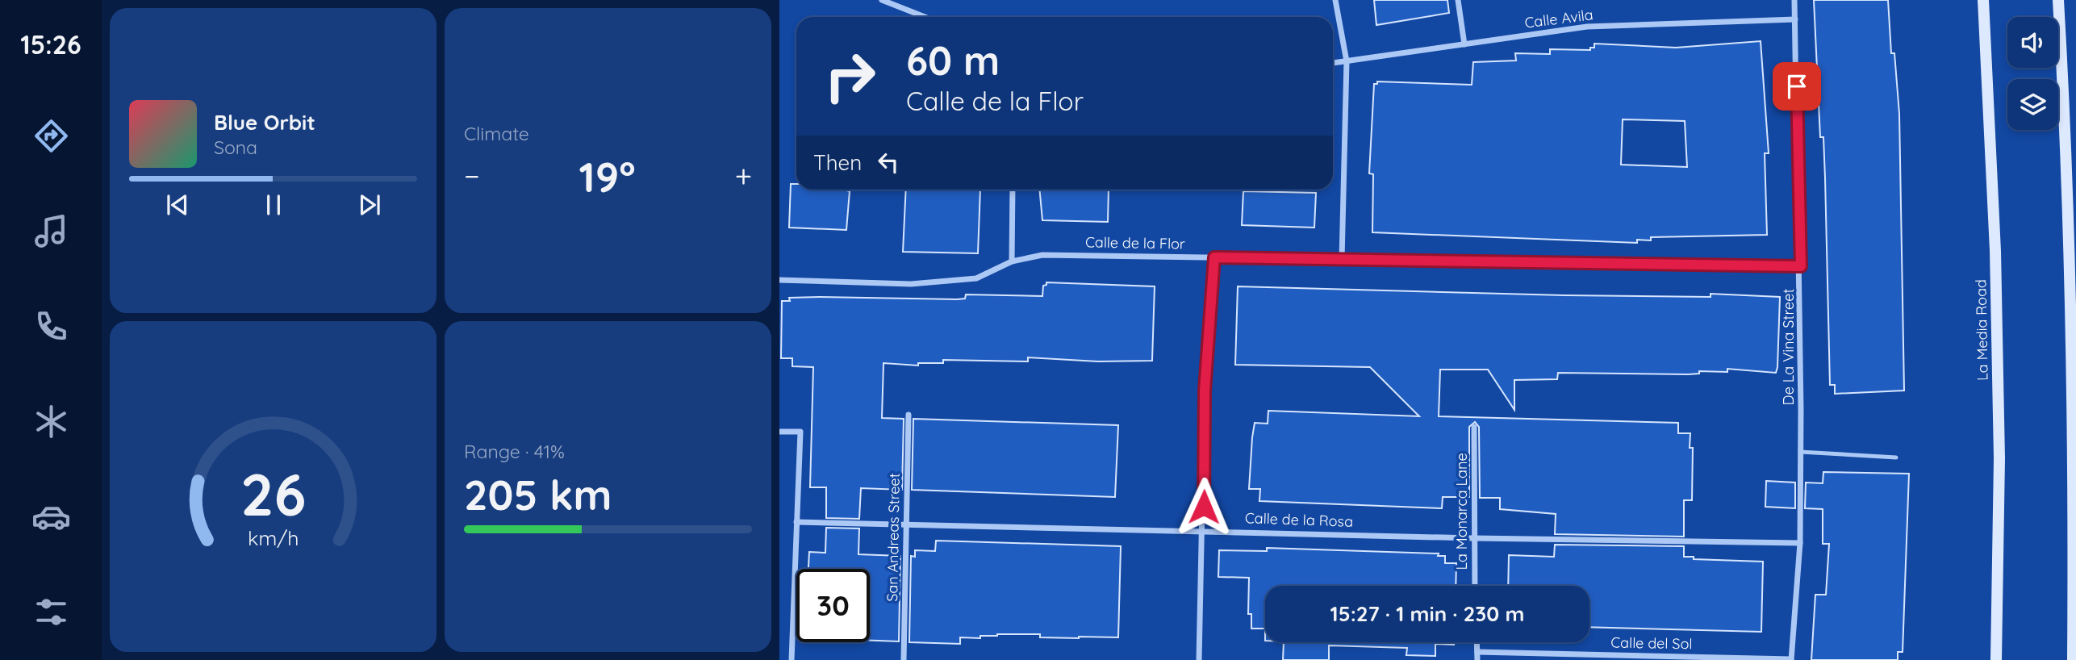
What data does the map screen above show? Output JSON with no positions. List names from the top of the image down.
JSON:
{
  "streets": {
    "main road": ["La Media Road"],
    "street": [
      "Calle Avila",
      "Calle de la Flor",
      "De La Vina Street",
      "La Monarca Lane",
      "Calle de la Rosa",
      "San Andreas Street",
      "Calle del Sol"
    ]
  },
  "crossings": [
    ["Calle Avila", "De La Vina Street"],
    ["Calle de la Flor", "De La Vina Street"],
    ["De La Vina Street", "Calle de la Rosa"],
    ["De La Vina Street", "Calle del Sol"],
    ["La Monarca Lane", "Calle de la Rosa"],
    ["Calle de la Rosa", "San Andreas Street"]
  ],
  "page": {
    "tabs": "15:26",
    "tile": [
      "Climate",
      ["Range · 41%", "205 km"]
    ],
    "turn": ["60 m", "Calle de la Flor"],
    "song": ["Blue Orbit", "Sona"],
    "then": "Then",
    "heat": ["−", "19°", "+"],
    "limit": "30",
    "trip": "15:27 · 1 min · 230 m",
    "gauge": ["26", "km/h"]
  }
}
